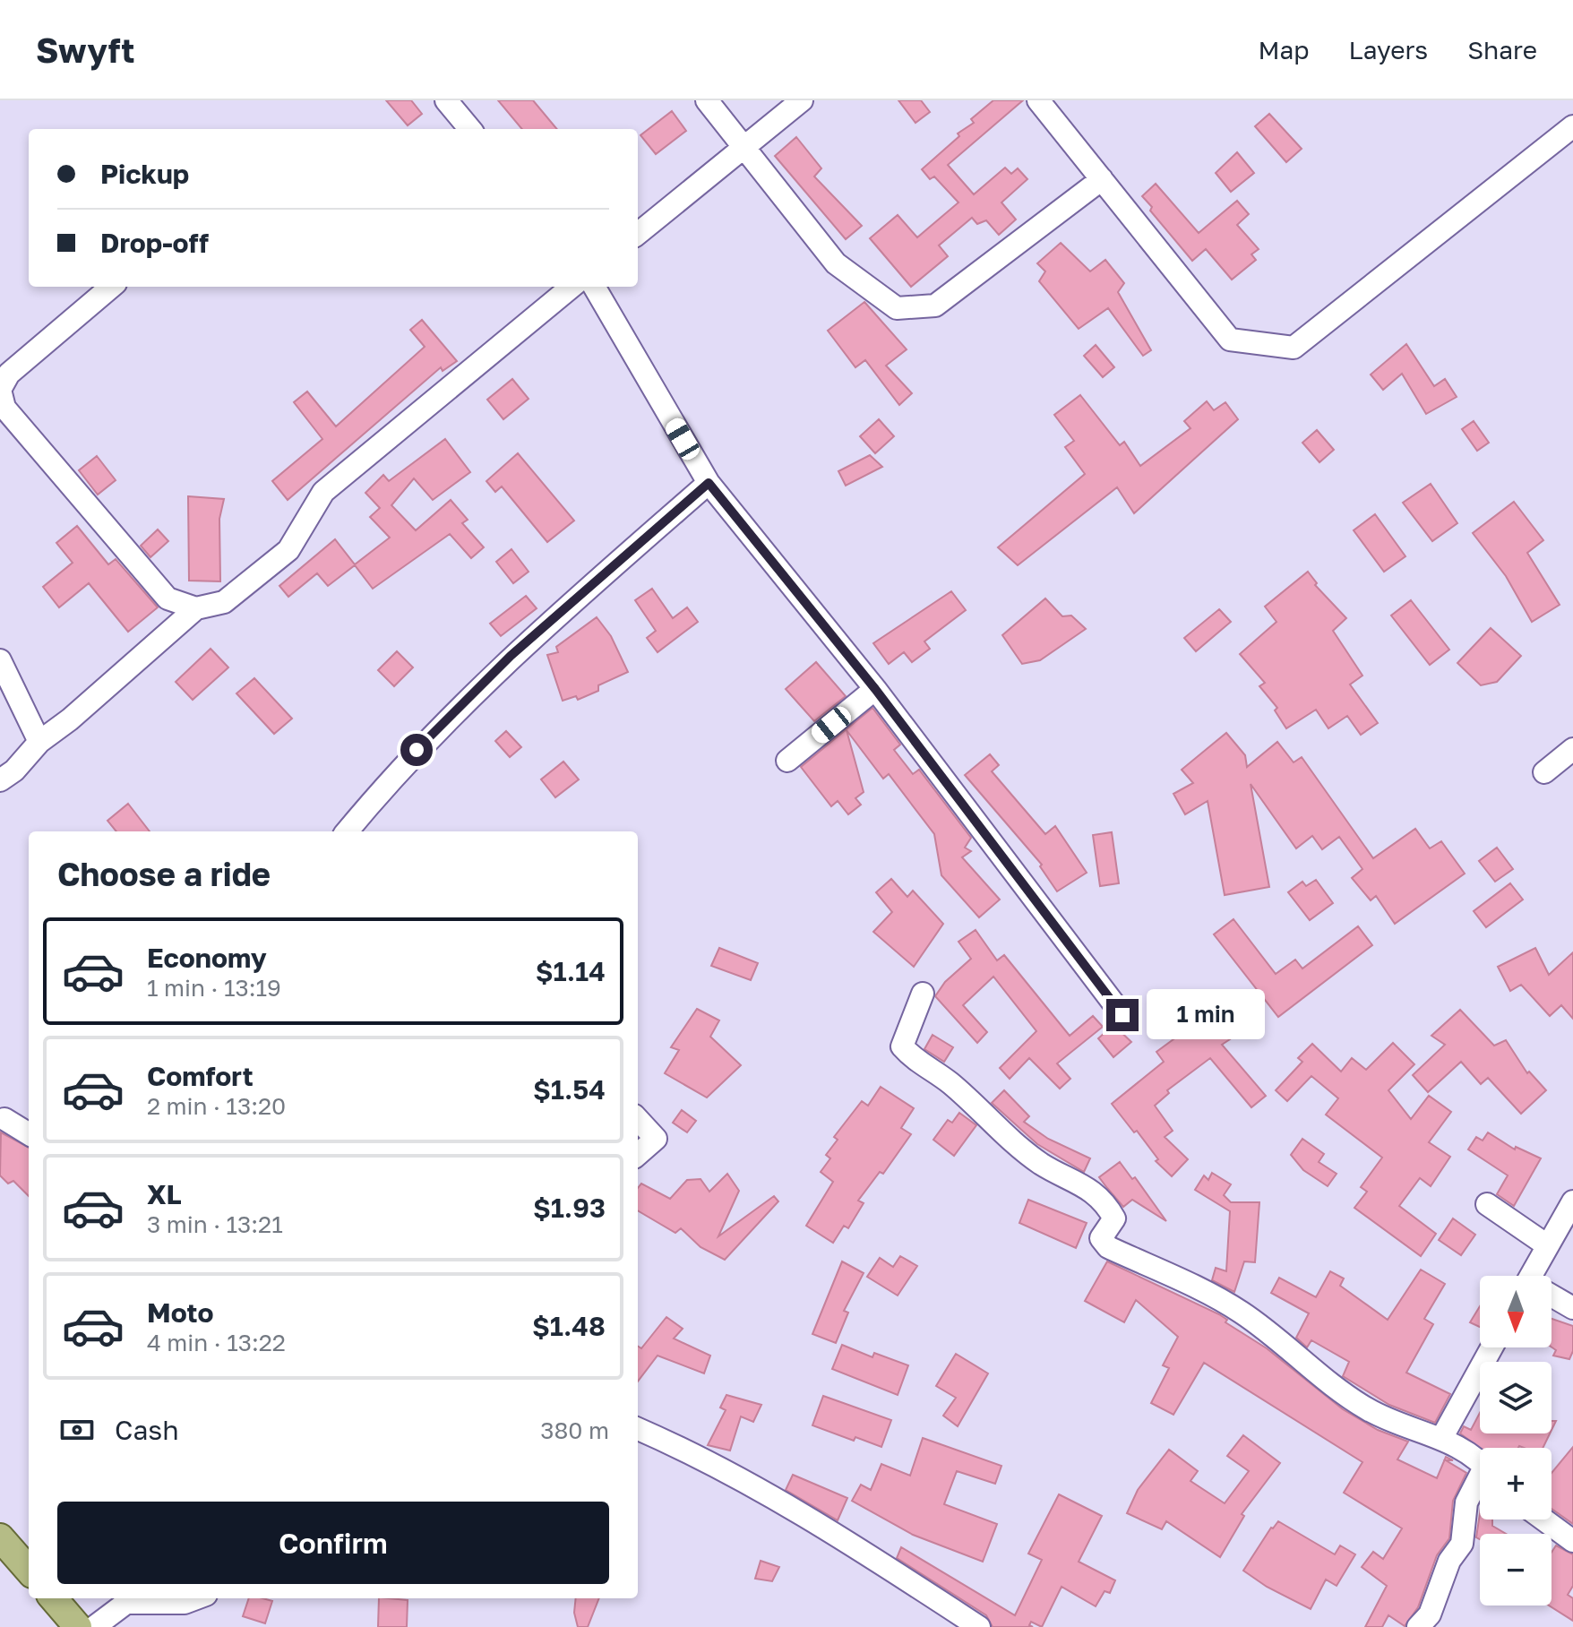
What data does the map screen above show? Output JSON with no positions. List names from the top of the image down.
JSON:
{
  "north": "bottom",
  "page": {
    "header": "Swyft",
    "nav": ["Map", "Layers", "Share"],
    "banner": ["Pickup", "Drop-off"],
    "heading": "Choose a ride",
    "list": [
      {
        "name": "Economy",
        "note": "1 min · 13:19",
        "value": "$1.14"
      },
      {
        "name": "Comfort",
        "note": "2 min · 13:20",
        "value": "$1.54"
      },
      {
        "name": "XL",
        "note": "3 min · 13:21",
        "value": "$1.93"
      },
      {
        "name": "Moto",
        "note": "4 min · 13:22",
        "value": "$1.48"
      }
    ],
    "bubble": "1 min",
    "map_buttons": ["+", "−"],
    "pay": ["Cash", "380 m"],
    "buttons": "Confirm"
  }
}
